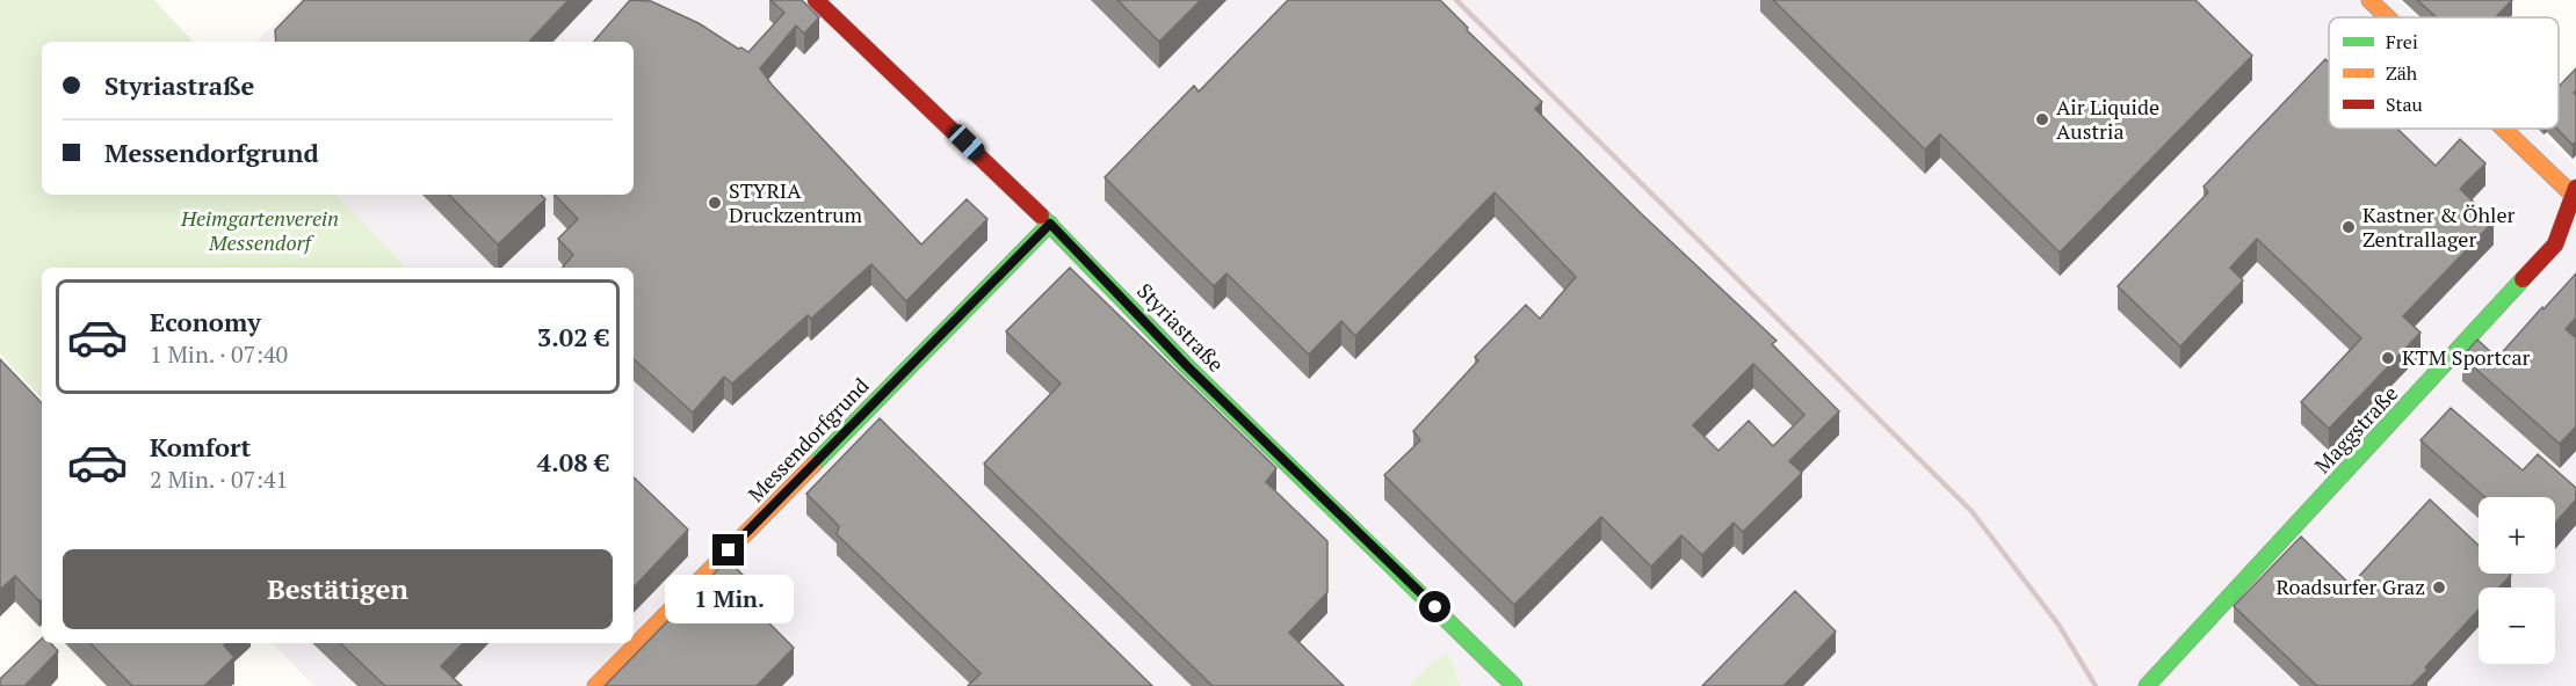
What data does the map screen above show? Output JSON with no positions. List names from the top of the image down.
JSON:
{
  "streets": {
    "street": ["Styriastraße", "Maggstraße", "Messendorfgrund"]
  },
  "crossings": [
    ["Styriastraße", "Messendorfgrund"]
  ],
  "parks": ["Heimgartenverein Messendorf"],
  "places": [
    "Air Liquide Austria",
    "STYRIA Druckzentrum",
    "Kastner & Öhler Zentrallager",
    "KTM Sportcar",
    "Roadsurfer Graz"
  ],
  "legend": ["Frei", "Zäh", "Stau"],
  "page": {
    "banner": ["Styriastraße", "Messendorfgrund"],
    "list": [
      {
        "name": "Economy",
        "note": "1 Min. · 07:40",
        "value": "3.02 €"
      },
      {
        "name": "Komfort",
        "note": "2 Min. · 07:41",
        "value": "4.08 €"
      }
    ],
    "map_buttons": ["+", "−"],
    "buttons": "Bestätigen",
    "bubble": "1 Min."
  }
}
